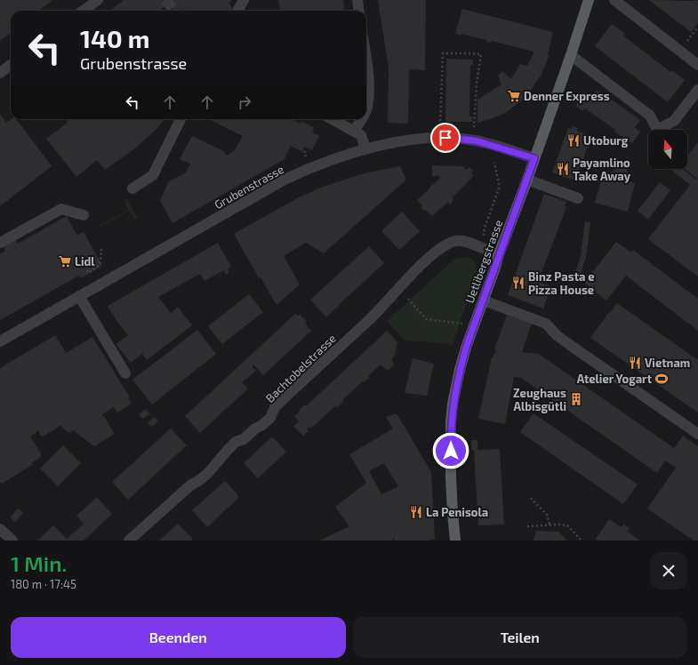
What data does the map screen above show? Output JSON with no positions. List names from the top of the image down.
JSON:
{
  "streets": {
    "main road": ["Uetlibergstrasse"],
    "street": ["Grubenstrasse", "Bachtobelstrasse"]
  },
  "crossings": [
    ["Grubenstrasse", "Uetlibergstrasse"],
    ["Uetlibergstrasse", "Bachtobelstrasse"]
  ],
  "places": {
    "supermarket": ["Denner Express", "Lidl"],
    "restaurant": [
      "Utoburg",
      "Payamlino Take Away",
      "Binz Pasta e Pizza House",
      "Vietnam",
      "La Penisola"
    ],
    "sports": ["Atelier Yogart"],
    "building": ["Zeughaus Albisgütli"]
  },
  "north": "top",
  "page": {
    "turn": ["140 m", "Grubenstrasse"],
    "heading": ["1 Min.", "180 m · 17:45"],
    "buttons": ["Beenden", "Teilen"]
  }
}
